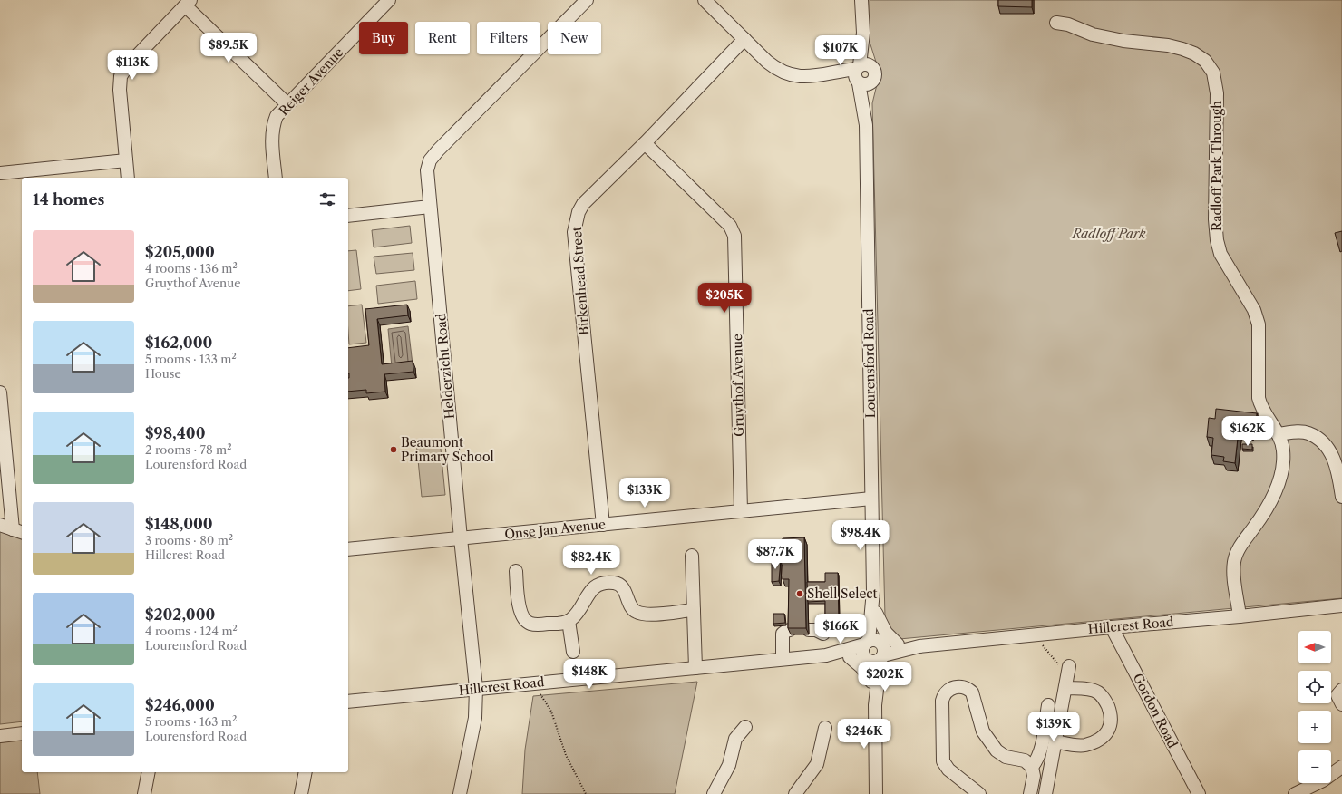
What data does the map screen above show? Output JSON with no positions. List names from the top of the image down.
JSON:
{
  "streets": {
    "street": [
      "Reiger Avenue",
      "Radloff Park Through",
      "Birkenhead Street",
      "Lourensford Road",
      "Helderzicht Road",
      "Gruythof Avenue",
      "Onse Jan Avenue",
      "Hillcrest Road",
      "Gordon Road"
    ]
  },
  "crossings": [
    ["Radloff Park Through", "Hillcrest Road"],
    ["Birkenhead Street", "Gruythof Avenue"],
    ["Birkenhead Street", "Onse Jan Avenue"],
    ["Lourensford Road", "Onse Jan Avenue"],
    ["Lourensford Road", "Hillcrest Road"],
    ["Helderzicht Road", "Onse Jan Avenue"],
    ["Helderzicht Road", "Hillcrest Road"],
    ["Gruythof Avenue", "Onse Jan Avenue"],
    ["Hillcrest Road", "Gordon Road"]
  ],
  "parks": ["Radloff Park"],
  "places": ["Beaumont Primary School", "Shell Select"],
  "north": "left",
  "page": {
    "chip": [
      "Buy",
      "Rent",
      "Filters",
      "New"
    ],
    "price": [
      "$89.5K",
      "$107K",
      "$113K",
      "$205K",
      "$162K",
      "$133K",
      "$98.4K",
      "$87.7K",
      "$82.4K",
      "$166K",
      "$148K",
      "$202K",
      "$139K",
      "$246K"
    ],
    "heading": "14 homes",
    "list": [
      {
        "name": "$205,000",
        "note": "4 rooms · 136 m² · Gruythof Avenue"
      },
      {
        "name": "$162,000",
        "note": "5 rooms · 133 m² · House"
      },
      {
        "name": "$98,400",
        "note": "2 rooms · 78 m² · Lourensford Road"
      },
      {
        "name": "$148,000",
        "note": "3 rooms · 80 m² · Hillcrest Road"
      },
      {
        "name": "$202,000",
        "note": "4 rooms · 124 m² · Lourensford Road"
      },
      {
        "name": "$246,000",
        "note": "5 rooms · 163 m² · Lourensford Road"
      }
    ],
    "map_buttons": ["+", "−"]
  }
}
